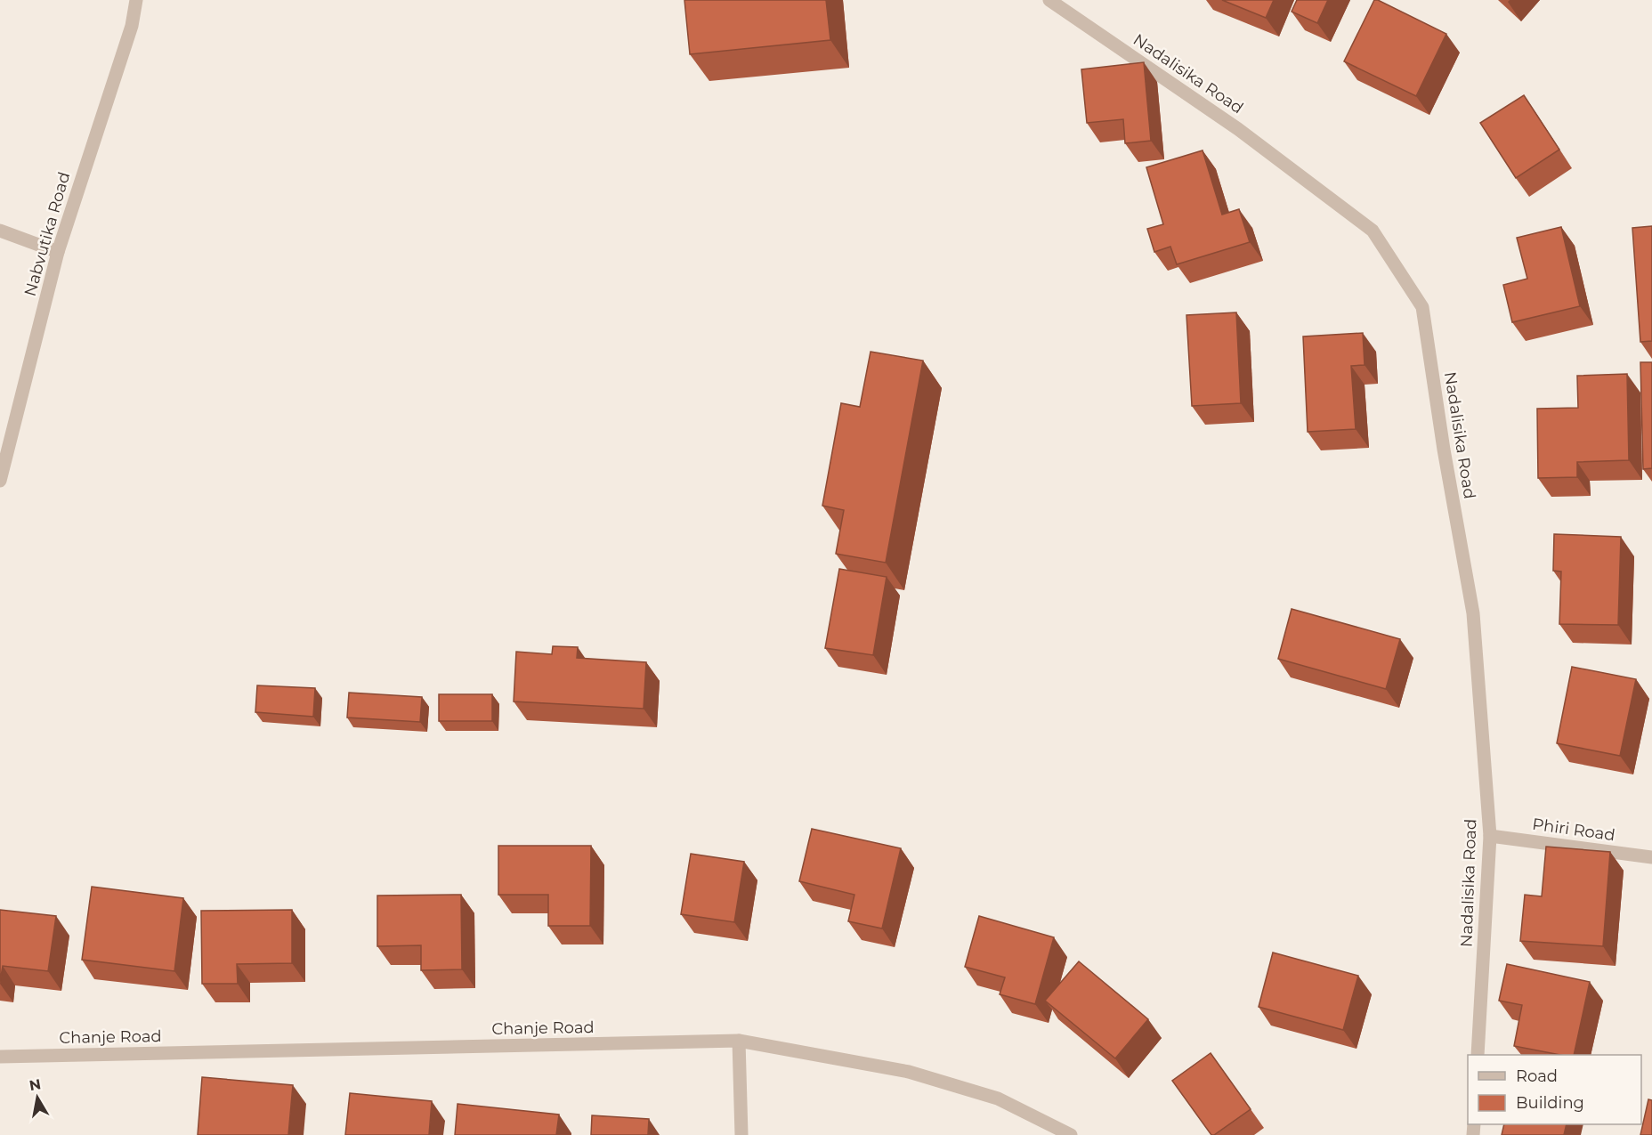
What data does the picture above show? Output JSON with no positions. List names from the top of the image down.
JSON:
{
  "streets": {
    "street": [
      "Nadalisika Road",
      "Nabvutika Road",
      "Phiri Road",
      "Chanje Road"
    ]
  },
  "crossings": [
    ["Nadalisika Road", "Phiri Road"]
  ],
  "legend": ["Road", "Building"],
  "north": "top"
}
